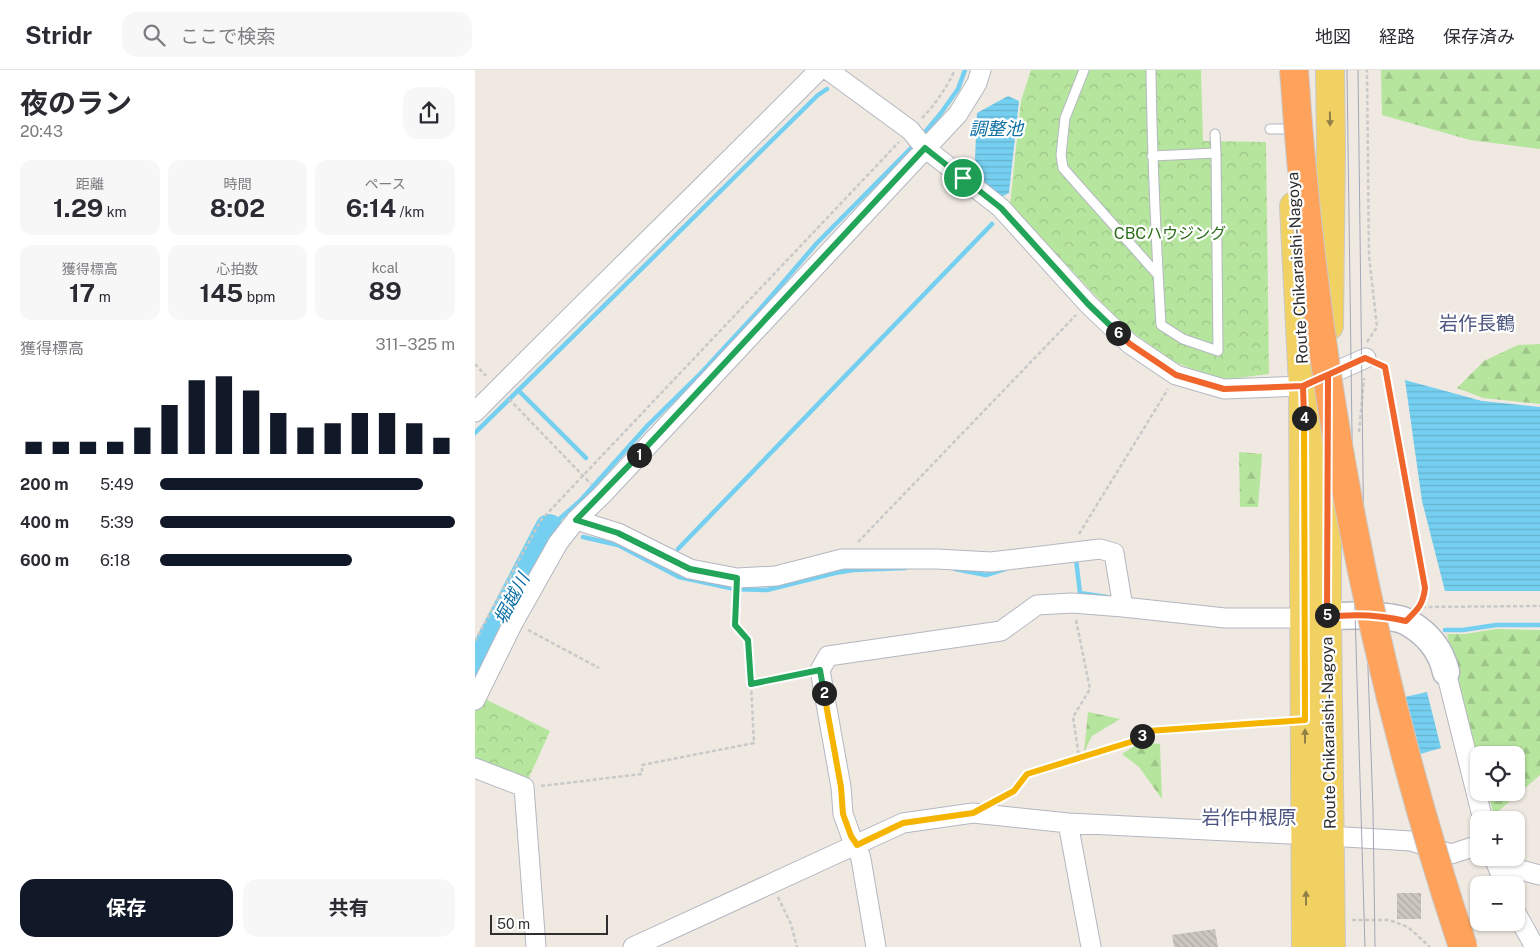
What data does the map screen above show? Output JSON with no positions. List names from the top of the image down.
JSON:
{
  "streets": {
    "main road": ["Route Chikaraishi-Nagoya"]
  },
  "districts": ["岩作長鶴", "岩作中根原"],
  "water": ["調整池", "堀越川"],
  "parks": ["CBCハウジング"],
  "scale_bar": "50 m",
  "page": {
    "header": "Stridr",
    "search": "ここで検索",
    "nav": ["地図", "経路", "保存済み"],
    "heading": ["夜のラン", "20:43"],
    "stats": [
      ["距離", "1.29 km"],
      ["時間", "8:02"],
      ["ペース", "6:14 /km"],
      ["獲得標高", "17 m"],
      ["心拍数", "145 bpm"],
      ["kcal", "89"]
    ],
    "pins": [
      "6",
      "4",
      "1",
      "5",
      "2",
      "3"
    ],
    "chart": ["獲得標高", "311–325 m"],
    "list": [
      {
        "name": "200 m",
        "note": "5:49"
      },
      {
        "name": "400 m",
        "note": "5:39"
      },
      {
        "name": "600 m",
        "note": "6:18"
      }
    ],
    "map_buttons": ["+", "−"],
    "buttons": ["保存", "共有"],
    "scale": "50 m"
  }
}
